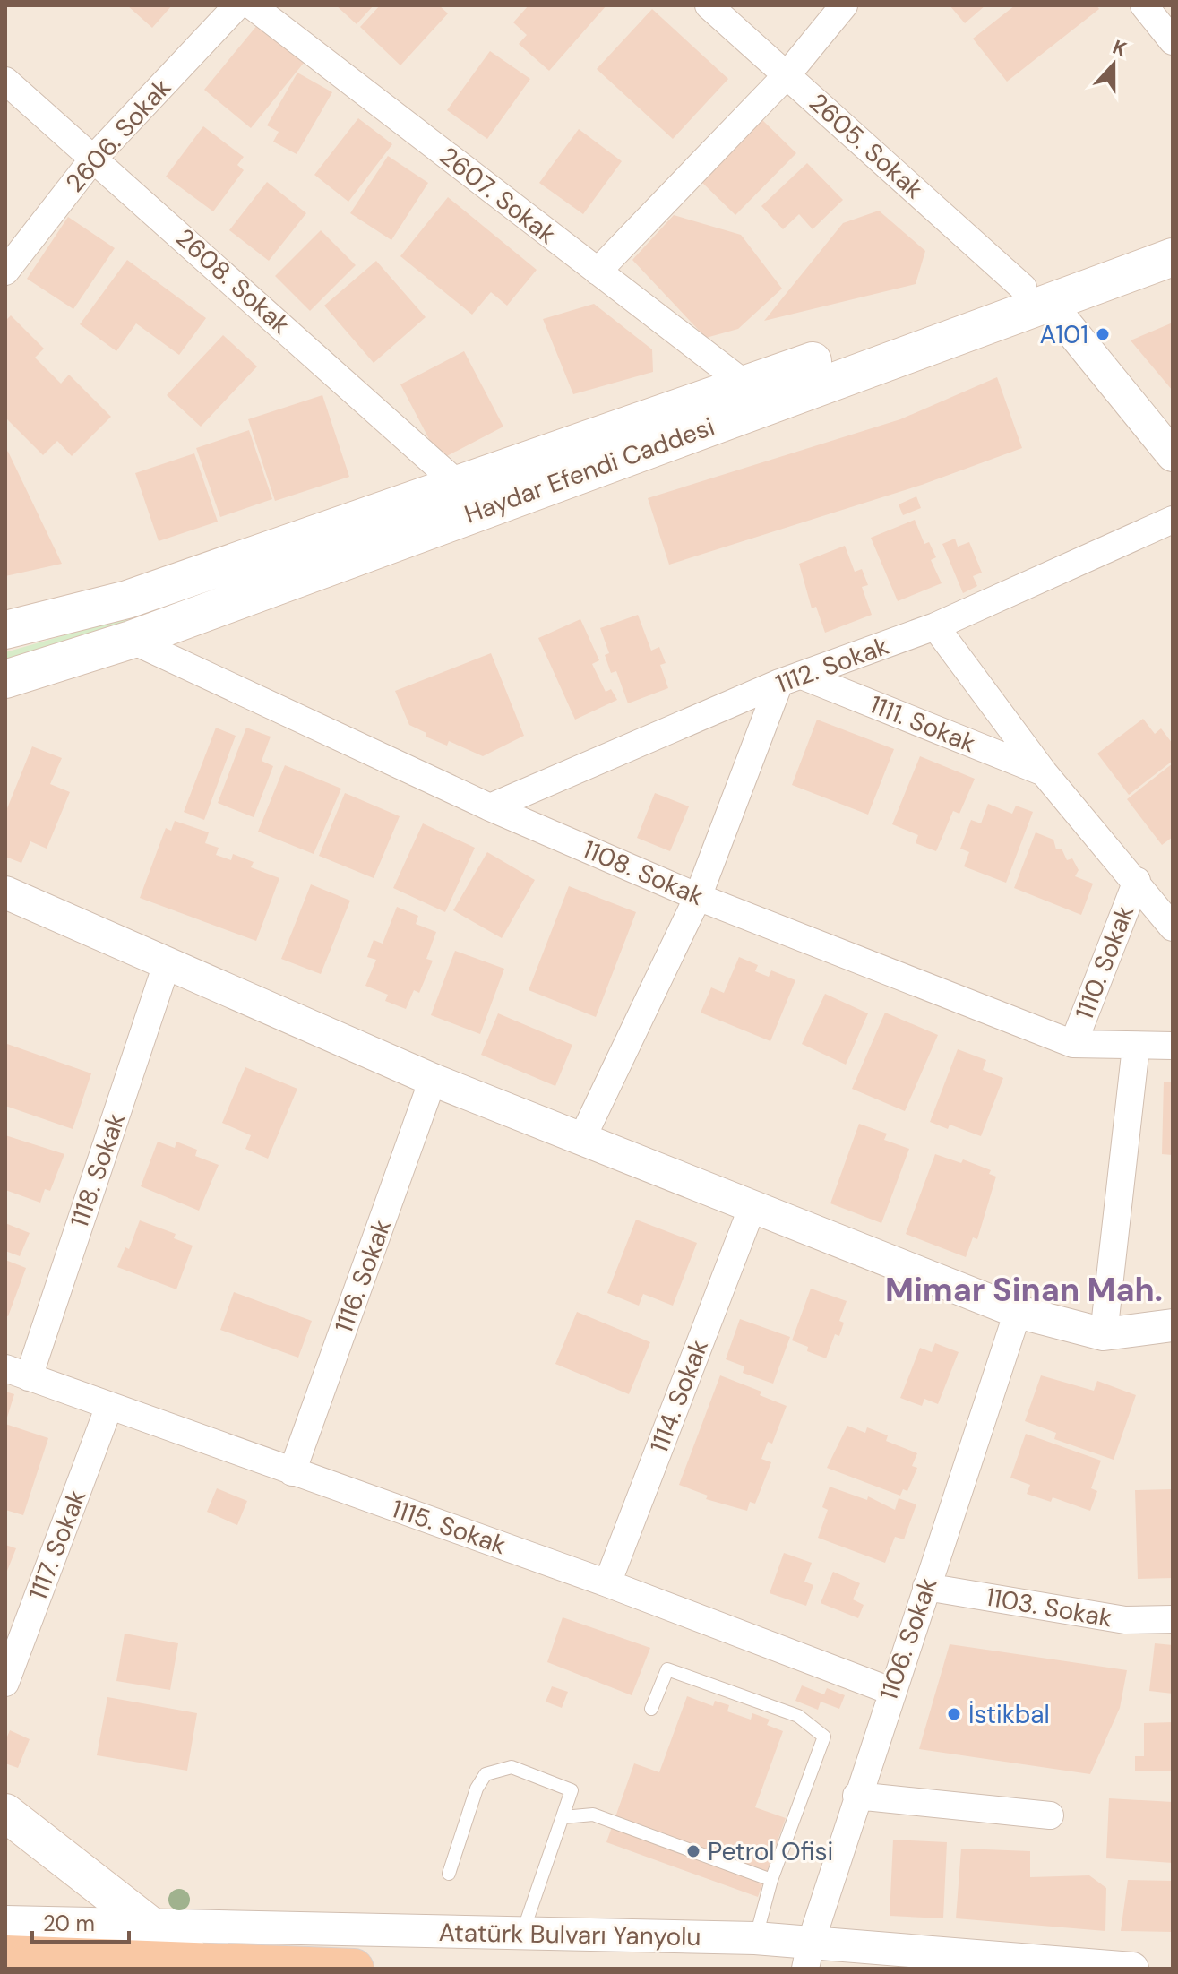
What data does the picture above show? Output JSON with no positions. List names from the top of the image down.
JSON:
{
  "streets": {
    "main road": ["Haydar Efendi Caddesi"],
    "street": [
      "2606. Sokak",
      "2605. Sokak",
      "2607. Sokak",
      "2608. Sokak",
      "1112. Sokak",
      "1111. Sokak",
      "1108. Sokak",
      "1110. Sokak",
      "1118. Sokak",
      "1116. Sokak",
      "1114. Sokak",
      "1115. Sokak",
      "1117. Sokak",
      "1103. Sokak",
      "1106. Sokak",
      "Atatürk Bulvarı Yanyolu"
    ]
  },
  "crossings": [
    ["2606. Sokak", "2608. Sokak"],
    ["2605. Sokak", "Haydar Efendi Caddesi"],
    ["2607. Sokak", "Haydar Efendi Caddesi"],
    ["2608. Sokak", "Haydar Efendi Caddesi"],
    ["Haydar Efendi Caddesi", "1108. Sokak"],
    ["1112. Sokak", "1111. Sokak"],
    ["1112. Sokak", "1108. Sokak"],
    ["1108. Sokak", "1110. Sokak"],
    ["1118. Sokak", "1115. Sokak"],
    ["1116. Sokak", "1115. Sokak"],
    ["1114. Sokak", "1115. Sokak"],
    ["1115. Sokak", "1117. Sokak"],
    ["1115. Sokak", "1106. Sokak"],
    ["1103. Sokak", "1106. Sokak"],
    ["1106. Sokak", "Atatürk Bulvarı Yanyolu"]
  ],
  "districts": ["Mimar Sinan Mah."],
  "places": ["A101", "İstikbal", "Petrol Ofisi"],
  "scale_bar": "20 m",
  "north": "top"
}
